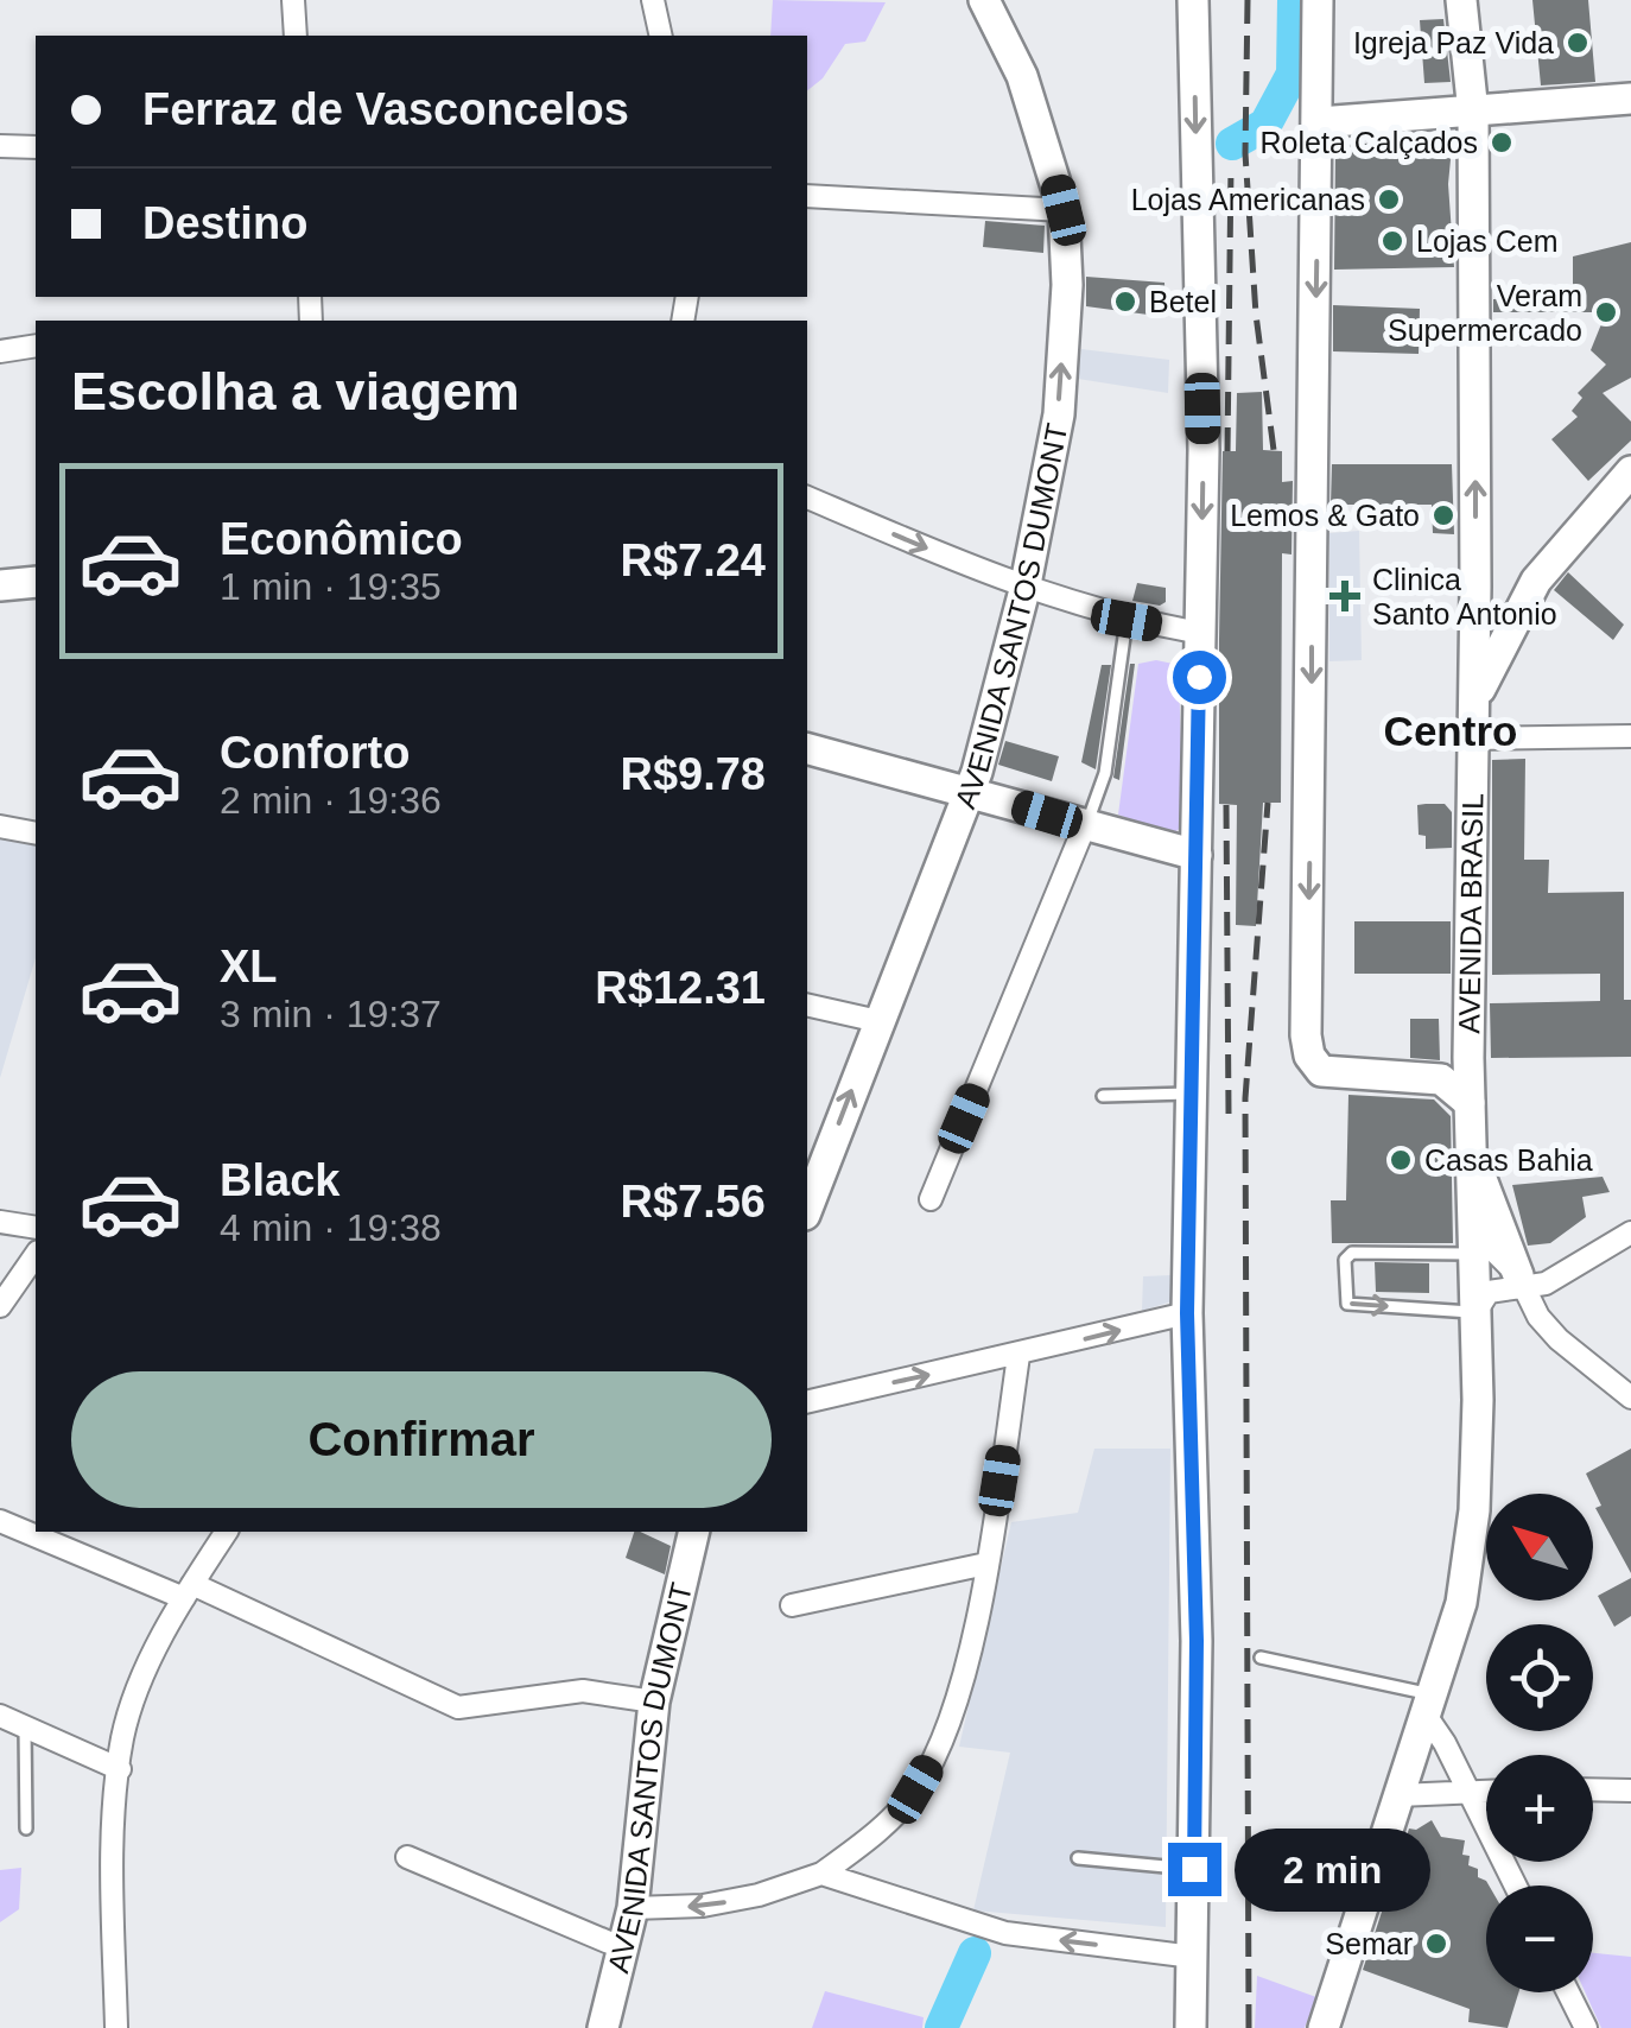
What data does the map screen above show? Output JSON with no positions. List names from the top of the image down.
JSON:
{
  "streets": {
    "main road": ["AVENIDA SANTOS DUMONT", "AVENIDA BRASIL"]
  },
  "districts": ["Centro"],
  "places": {
    "other": [
      "Igreja Paz Vida",
      "Roleta Calçados",
      "Lojas Americanas",
      "Lojas Cem",
      "Betel",
      "Veram Supermercado",
      "Lemos & Gato",
      "Casas Bahia",
      "Semar"
    ],
    "health": ["Clinica Santo Antonio"]
  },
  "north": "top left",
  "page": {
    "banner": ["Ferraz de Vasconcelos", "Destino"],
    "heading": "Escolha a viagem",
    "list": [
      {
        "name": "Econômico",
        "note": "1 min · 19:35",
        "value": "R$7.24"
      },
      {
        "name": "Conforto",
        "note": "2 min · 19:36",
        "value": "R$9.78"
      },
      {
        "name": "XL",
        "note": "3 min · 19:37",
        "value": "R$12.31"
      },
      {
        "name": "Black",
        "note": "4 min · 19:38",
        "value": "R$7.56"
      }
    ],
    "buttons": "Confirmar",
    "map_buttons": ["+", "−"],
    "bubble": "2 min"
  }
}
